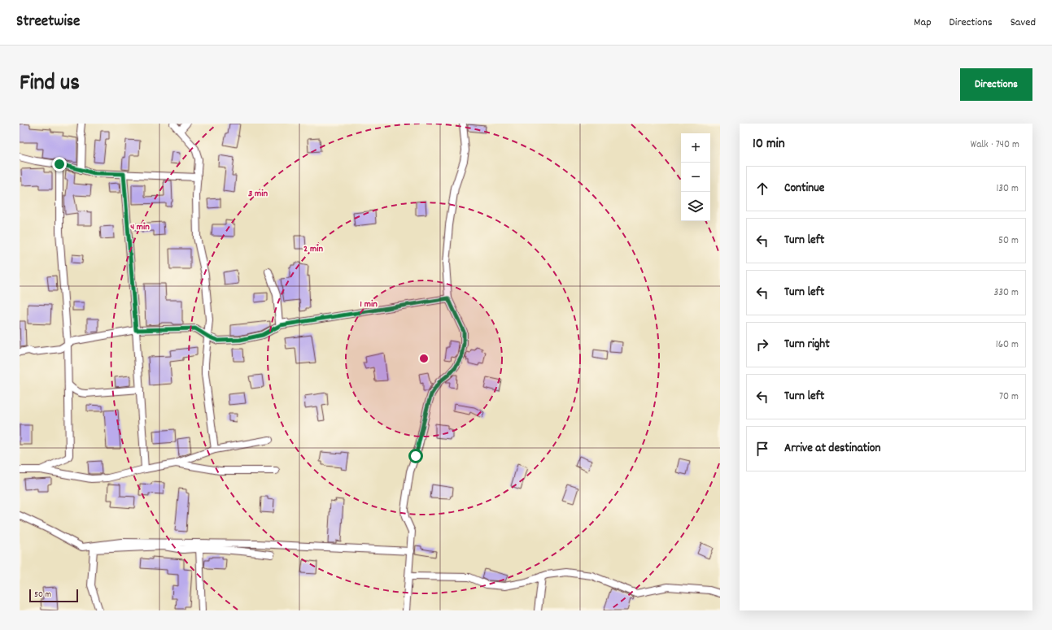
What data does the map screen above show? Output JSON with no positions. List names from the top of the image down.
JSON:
{
  "scale_bar": "50 m",
  "page": {
    "header": "Streetwise",
    "nav": ["Map", "Directions", "Saved"],
    "title": "Find us",
    "buttons": "Directions",
    "heading": ["10 min", "Walk · 740 m"],
    "map_buttons": ["+", "−"],
    "list": [
      ["Continue", "130 m"],
      ["Turn left", "50 m"],
      ["Turn left", "330 m"],
      ["Turn right", "160 m"],
      ["Turn left", "70 m"],
      "Arrive at destination"
    ],
    "scale": "50 m"
  },
  "rings": [
    "3 min",
    "4 min",
    "2 min",
    "1 min"
  ]
}
